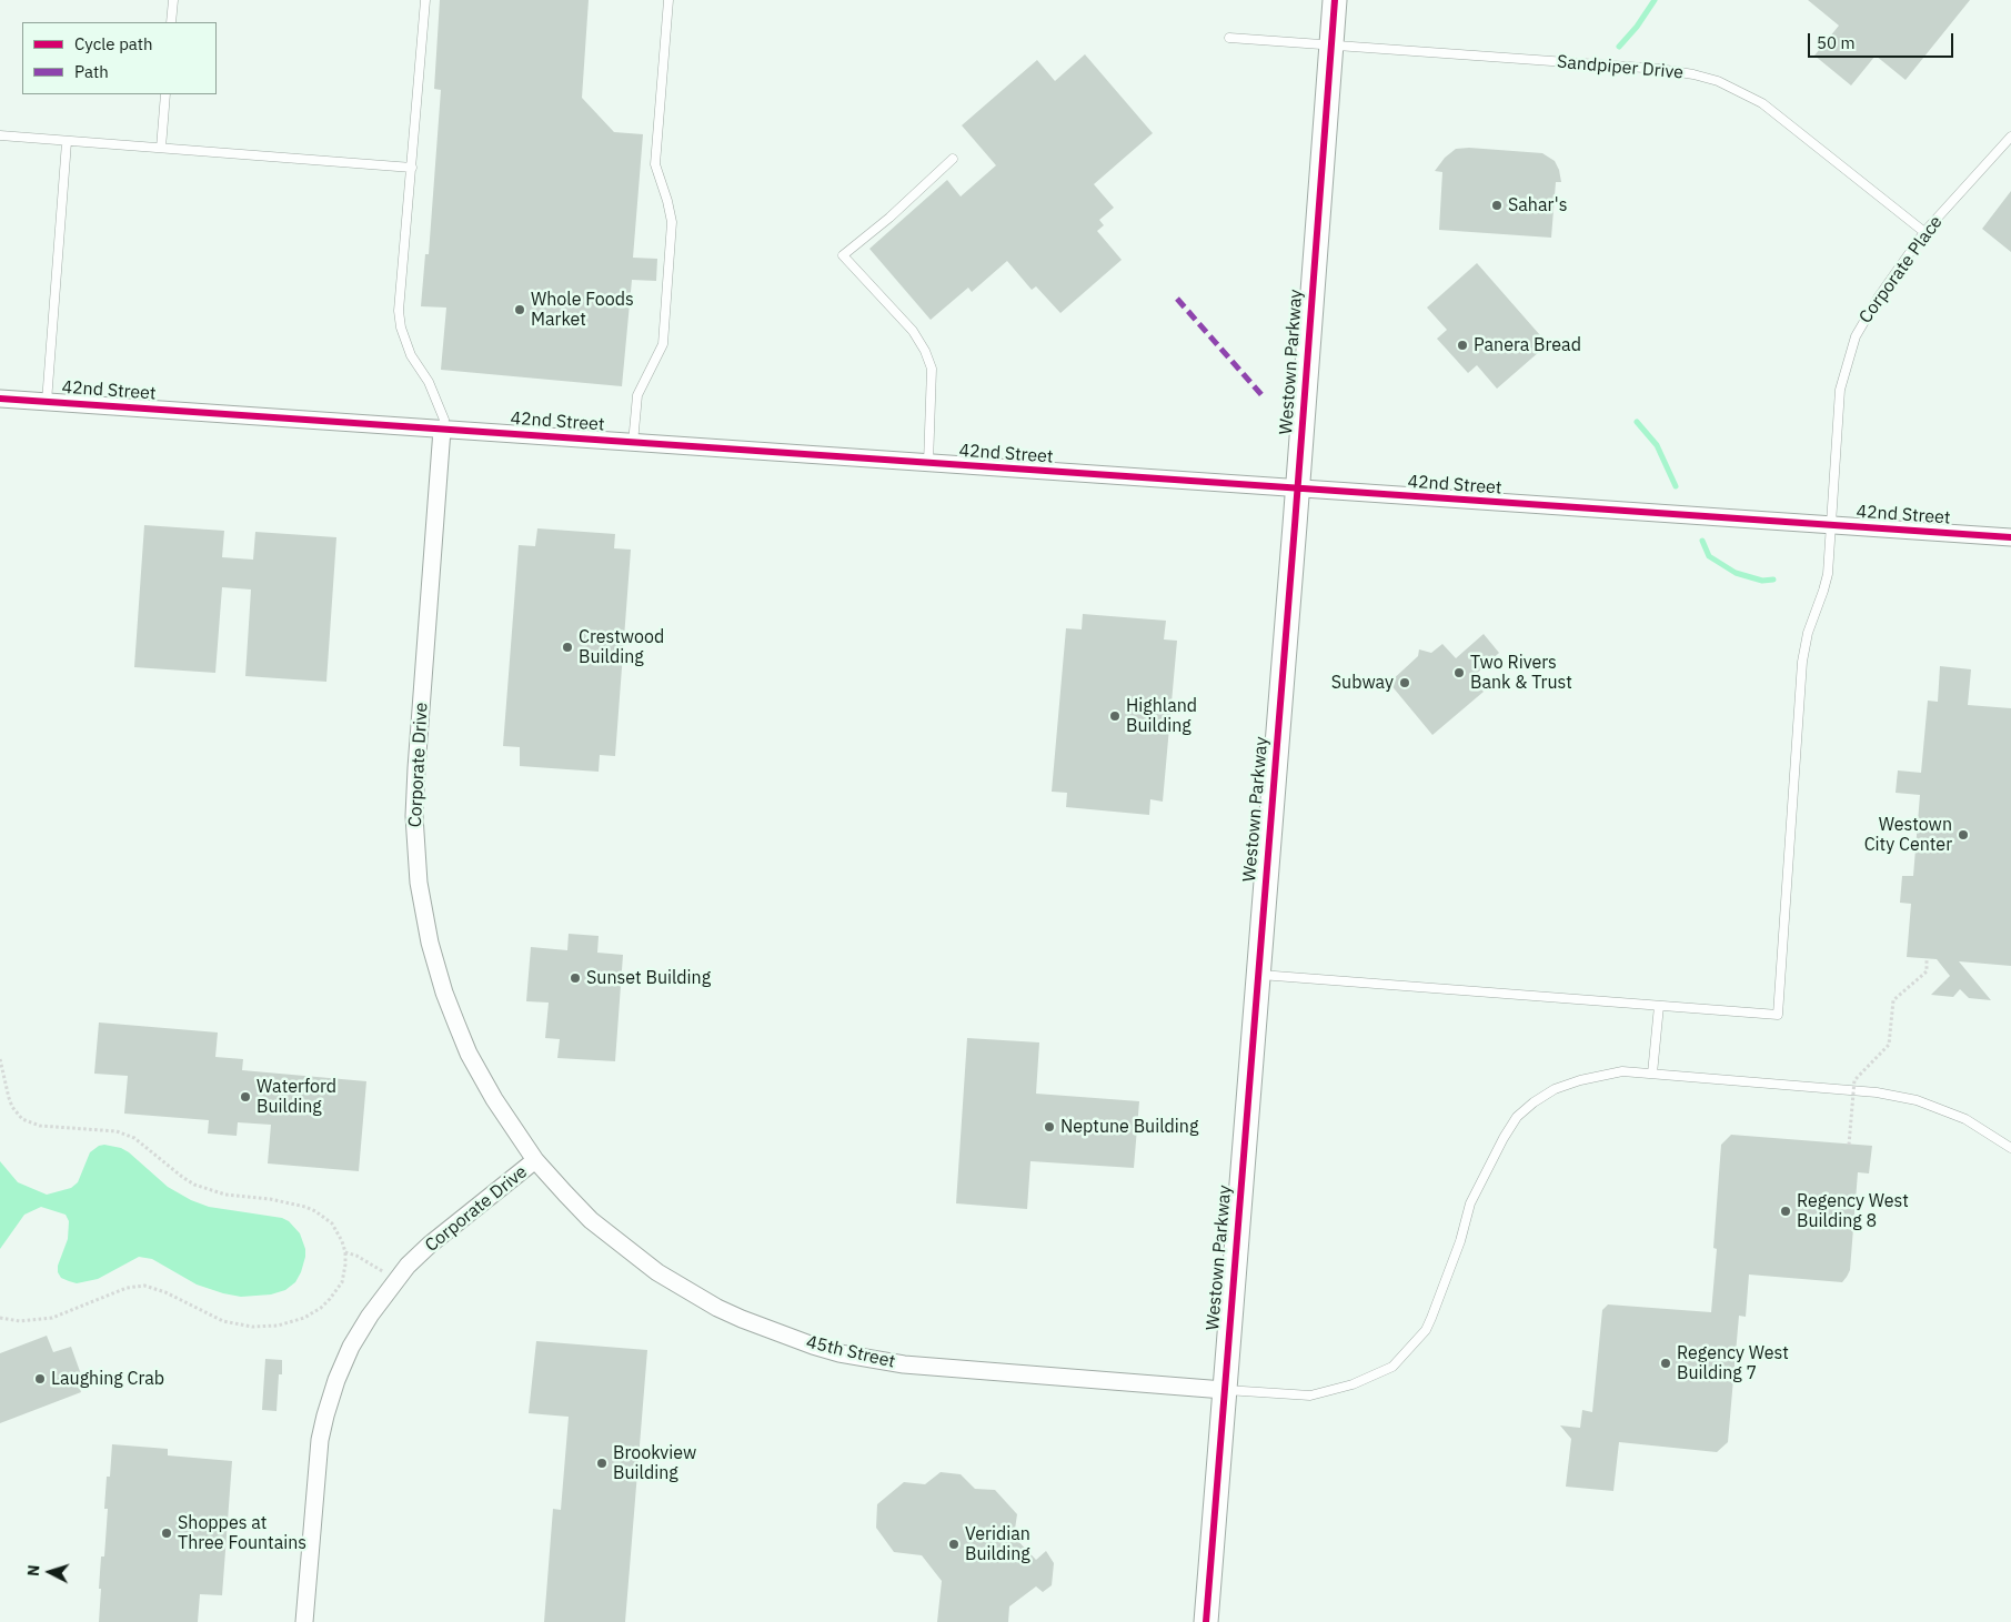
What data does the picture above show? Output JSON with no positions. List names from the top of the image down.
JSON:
{
  "streets": {
    "street": [
      "Westown Parkway",
      "42nd Street",
      "Corporate Drive",
      "45th Street"
    ],
    "lane": ["Sandpiper Drive", "Corporate Place"]
  },
  "crossings": [
    ["Sandpiper Drive", "Corporate Place"],
    ["Sandpiper Drive", "Westown Parkway"],
    ["Corporate Place", "42nd Street"],
    ["Westown Parkway", "42nd Street"],
    ["Westown Parkway", "45th Street"],
    ["42nd Street", "Corporate Drive"],
    ["Corporate Drive", "45th Street"]
  ],
  "places": [
    "Sahar's",
    "Whole Foods Market",
    "Panera Bread",
    "Crestwood Building",
    "Two Rivers Bank & Trust",
    "Subway",
    "Highland Building",
    "Westown City Center",
    "Sunset Building",
    "Waterford Building",
    "Neptune Building",
    "Regency West Building 8",
    "Regency West Building 7",
    "Laughing Crab",
    "Brookview Building",
    "Shoppes at Three Fountains",
    "Veridian Building"
  ],
  "legend": ["Cycle path", "Path"],
  "scale_bar": "50 m",
  "north": "left"
}
